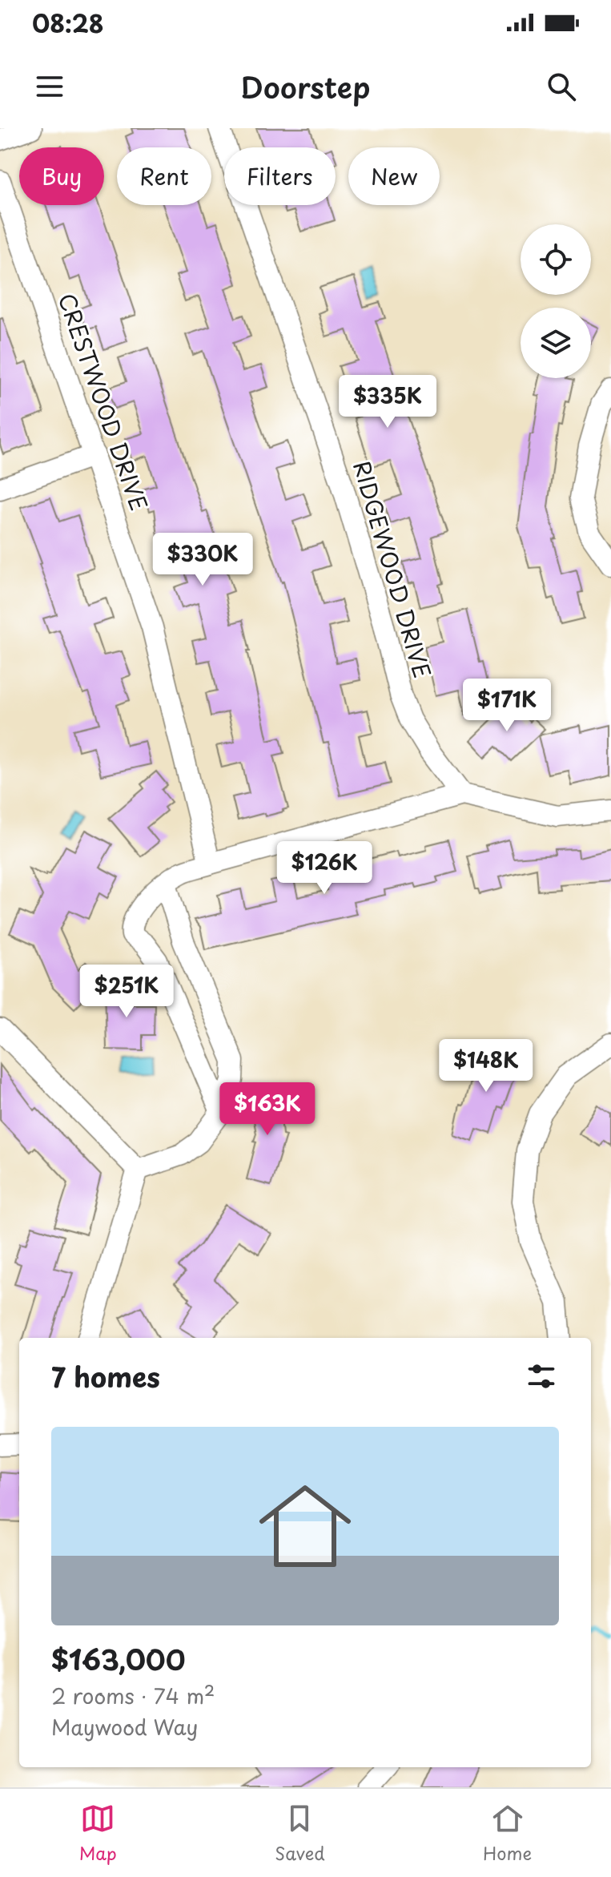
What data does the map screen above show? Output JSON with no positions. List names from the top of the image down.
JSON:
{
  "streets": {
    "street": ["CRESTWOOD DRIVE", "RIDGEWOOD DRIVE"]
  },
  "page": {
    "status": "08:28",
    "header": "Doorstep",
    "chip": [
      "Buy",
      "Rent",
      "Filters",
      "New"
    ],
    "price": [
      "$335K",
      "$330K",
      "$171K",
      "$126K",
      "$251K",
      "$148K",
      "$163K"
    ],
    "heading": "7 homes",
    "list": [
      {
        "name": "$163,000",
        "note": "2 rooms · 74 m² · Maywood Way"
      }
    ],
    "tabs": ["Map", "Saved", "Home"]
  }
}
